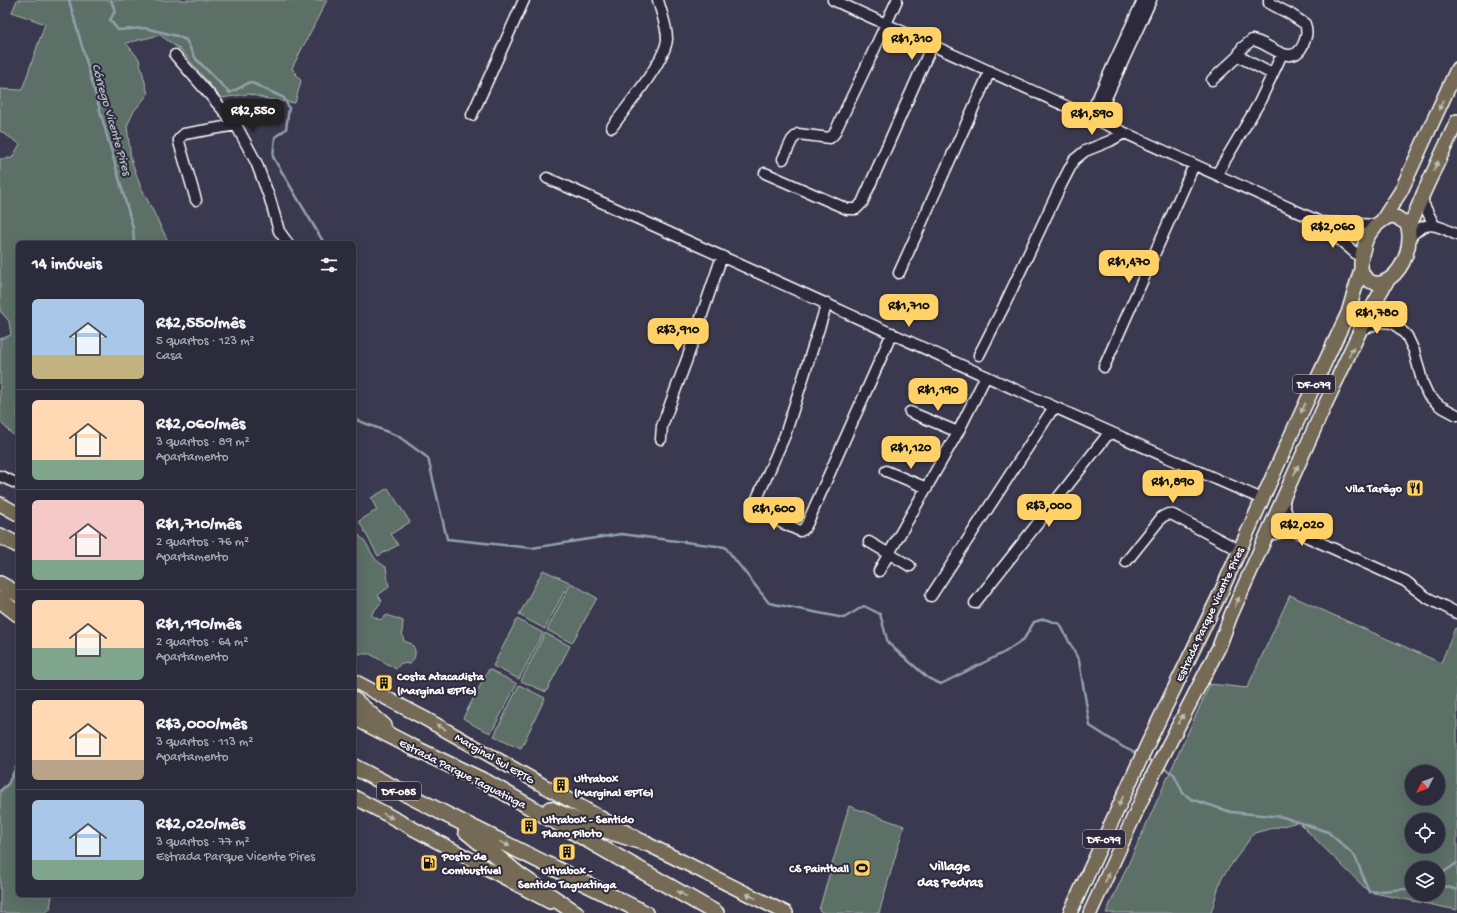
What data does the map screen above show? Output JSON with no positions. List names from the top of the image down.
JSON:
{
  "streets": {
    "highway": ["Estrada Parque Taguatinga", "DF-085"],
    "main road": ["DF-079", "Estrada Parque Vicente Pires", "Marginal Sul EPTG"]
  },
  "crossings": [
    ["DF-079", "Estrada Parque Vicente Pires"]
  ],
  "districts": ["Village das Pedras"],
  "water": ["Córrego Vicente Pires"],
  "places": {
    "restaurant": ["Vila Tarêgo"],
    "building": [
      "Costa Atacadista (Marginal EPTG)",
      "Ultrabox (Marginal EPTG)",
      "Ultrabox - Sentido Plano Piloto",
      "Ultrabox - Sentido Taguatinga"
    ],
    "fuel station": ["Posto de Combustível"],
    "sports": ["CS Paintball"]
  },
  "north": "bottom left",
  "page": {
    "price": [
      "R$1,310",
      "R$2,550",
      "R$1,590",
      "R$2,060",
      "R$1,470",
      "R$1,710",
      "R$1,780",
      "R$3,910",
      "R$1,190",
      "R$1,120",
      "R$1,890",
      "R$3,000",
      "R$1,600",
      "R$2,020"
    ],
    "heading": "14 imóveis",
    "list": [
      {
        "name": "R$2,550/mês",
        "note": "5 quartos · 123 m² · Casa"
      },
      {
        "name": "R$2,060/mês",
        "note": "3 quartos · 89 m² · Apartamento"
      },
      {
        "name": "R$1,710/mês",
        "note": "2 quartos · 76 m² · Apartamento"
      },
      {
        "name": "R$1,190/mês",
        "note": "2 quartos · 64 m² · Apartamento"
      },
      {
        "name": "R$3,000/mês",
        "note": "3 quartos · 113 m² · Apartamento"
      },
      {
        "name": "R$2,020/mês",
        "note": "3 quartos · 77 m² · Estrada Parque Vicente Pires"
      }
    ]
  }
}
